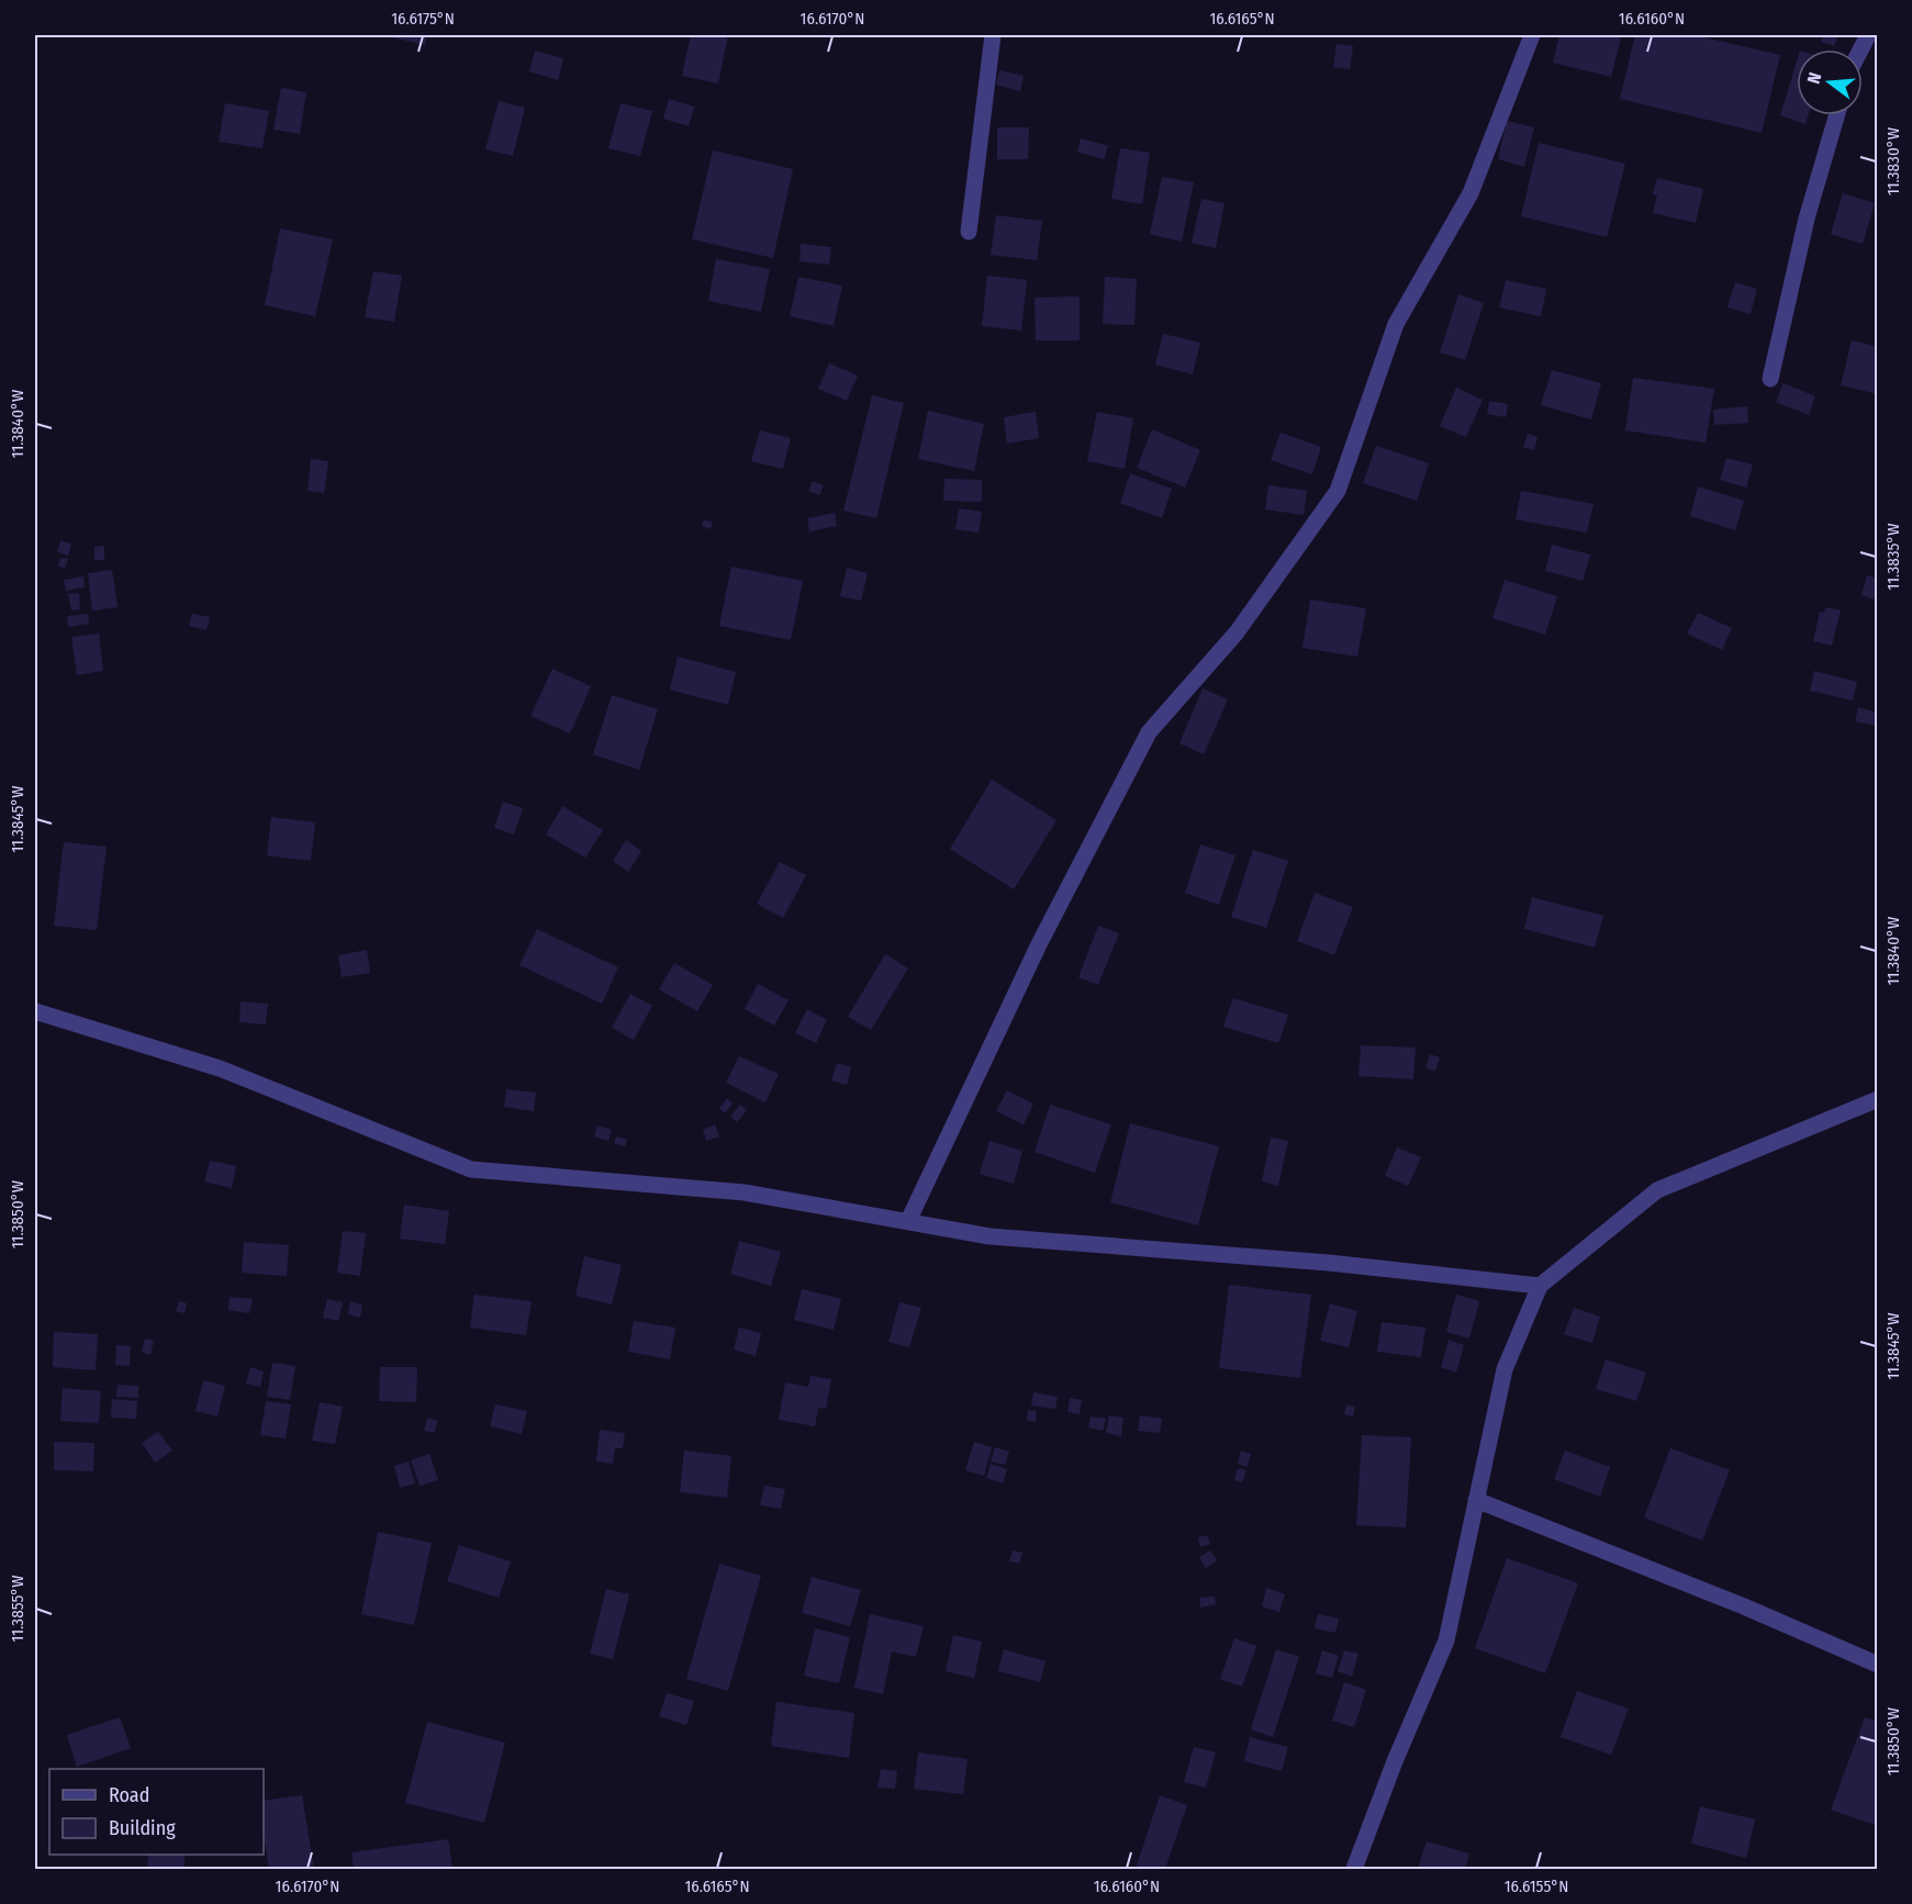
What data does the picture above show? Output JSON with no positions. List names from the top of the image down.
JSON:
{
  "legend": ["Road", "Building"],
  "north": "left",
  "coordinates": [
    "16.6175°N",
    "16.6170°N",
    "16.6165°N",
    "16.6160°N",
    "11.3830°W",
    "11.3840°W",
    "11.3835°W",
    "11.3845°W",
    "11.3850°W",
    "11.3855°W",
    "16.6155°N"
  ]
}
